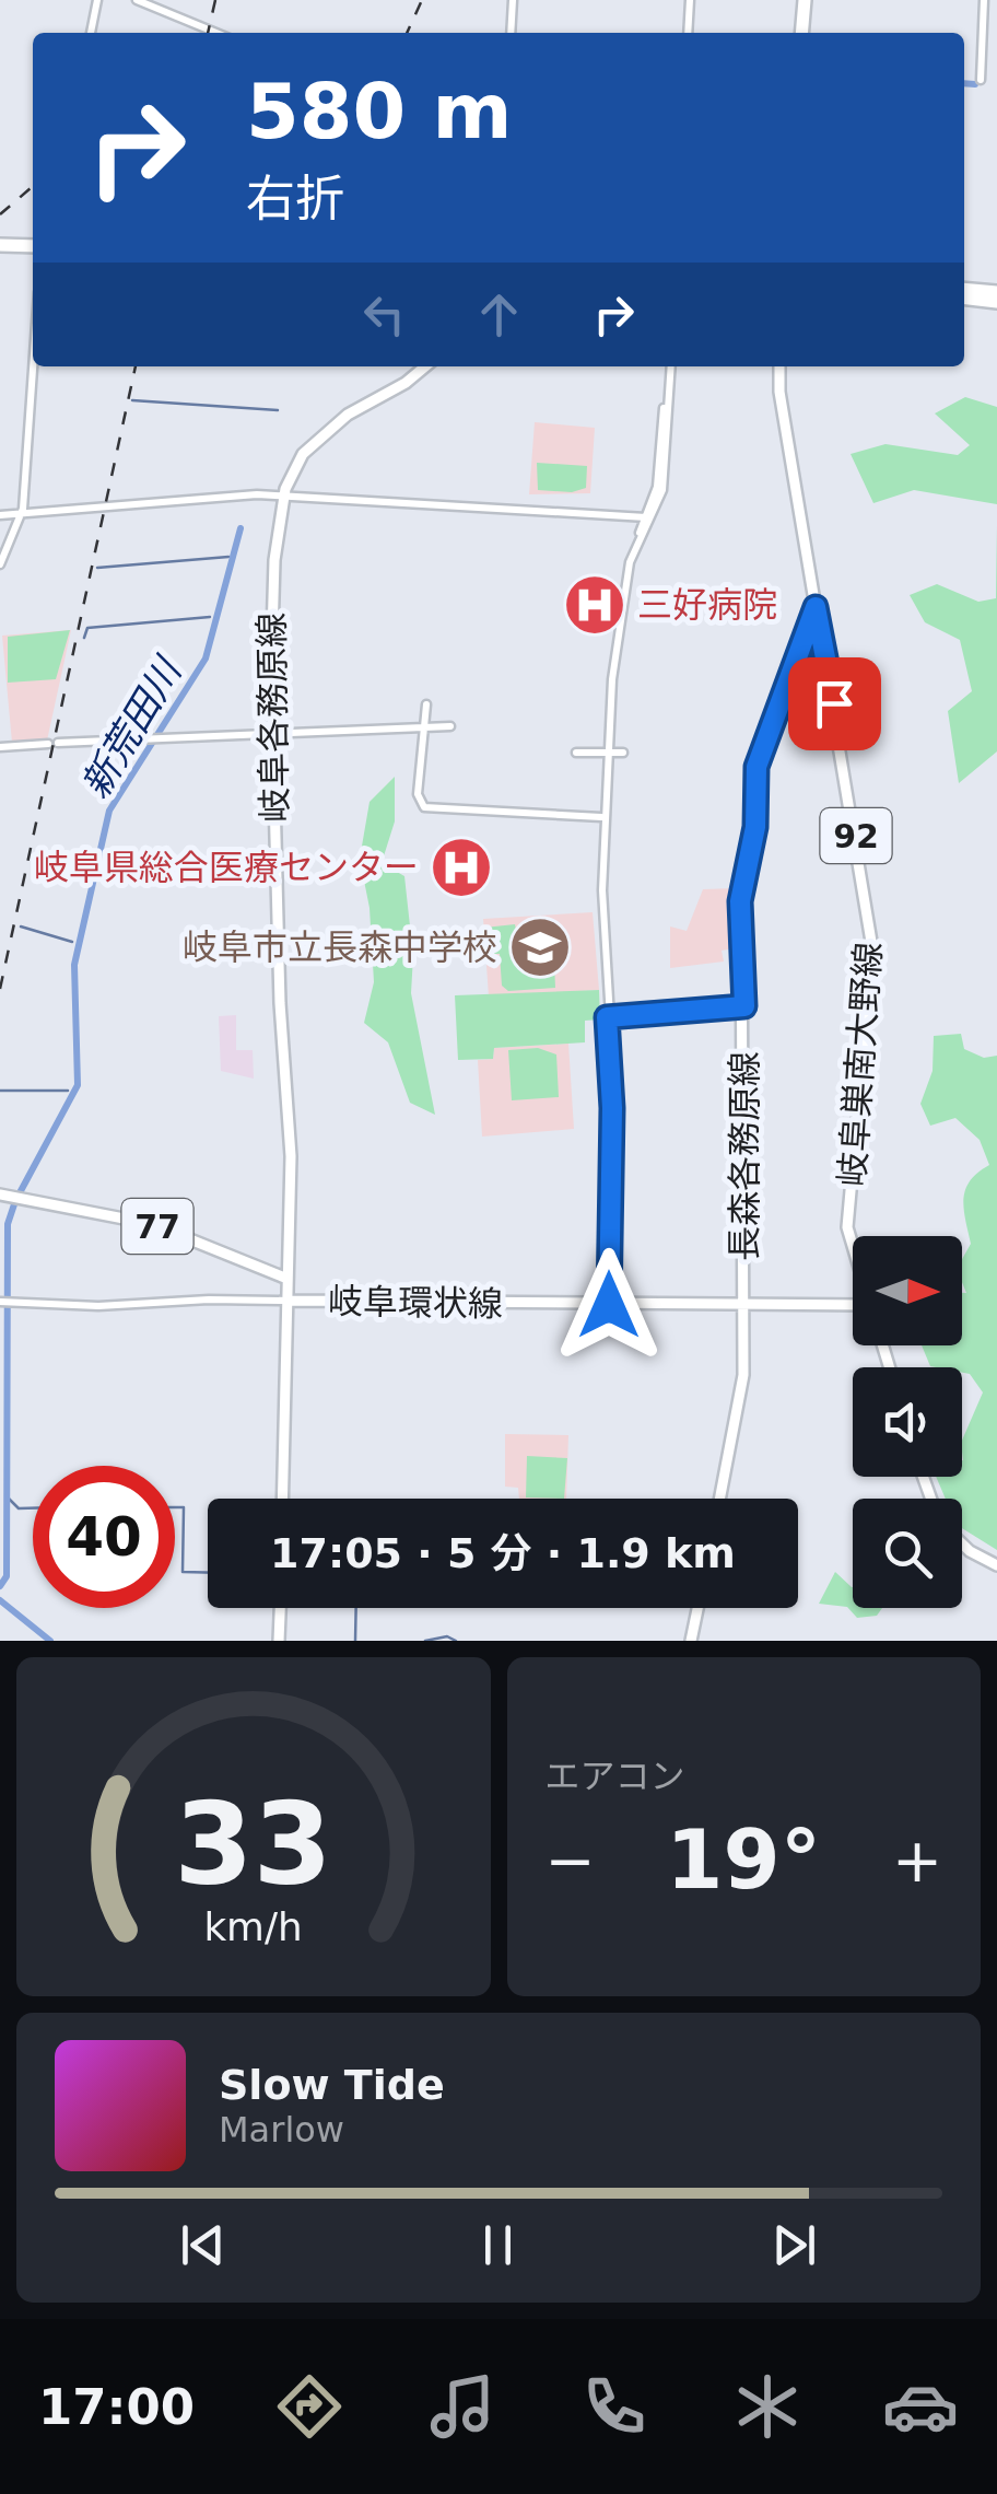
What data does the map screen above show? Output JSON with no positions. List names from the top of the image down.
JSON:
{
  "streets": {
    "main road": [
      "岐阜各務原線",
      "92",
      "岐阜巣南大野線",
      "長森各務原線",
      "77",
      "岐阜環状線"
    ]
  },
  "crossings": [
    ["岐阜各務原線", "岐阜環状線"],
    ["岐阜巣南大野線", "長森各務原線"],
    ["長森各務原線", "岐阜環状線"]
  ],
  "water": ["新荒田川"],
  "places": {
    "hospital": ["三好病院", "岐阜県総合医療センター"],
    "school or university": ["岐阜市立長森中学校"]
  },
  "north": "right",
  "page": {
    "turn": ["580 m", "右折"],
    "limit": "40",
    "trip": "17:05 · 5 分 · 1.9 km",
    "tile": "エアコン",
    "heat": ["−", "19°", "+"],
    "song": ["Slow Tide", "Marlow"],
    "tabs": "17:00",
    "gauge": ["33", "km/h"]
  }
}
